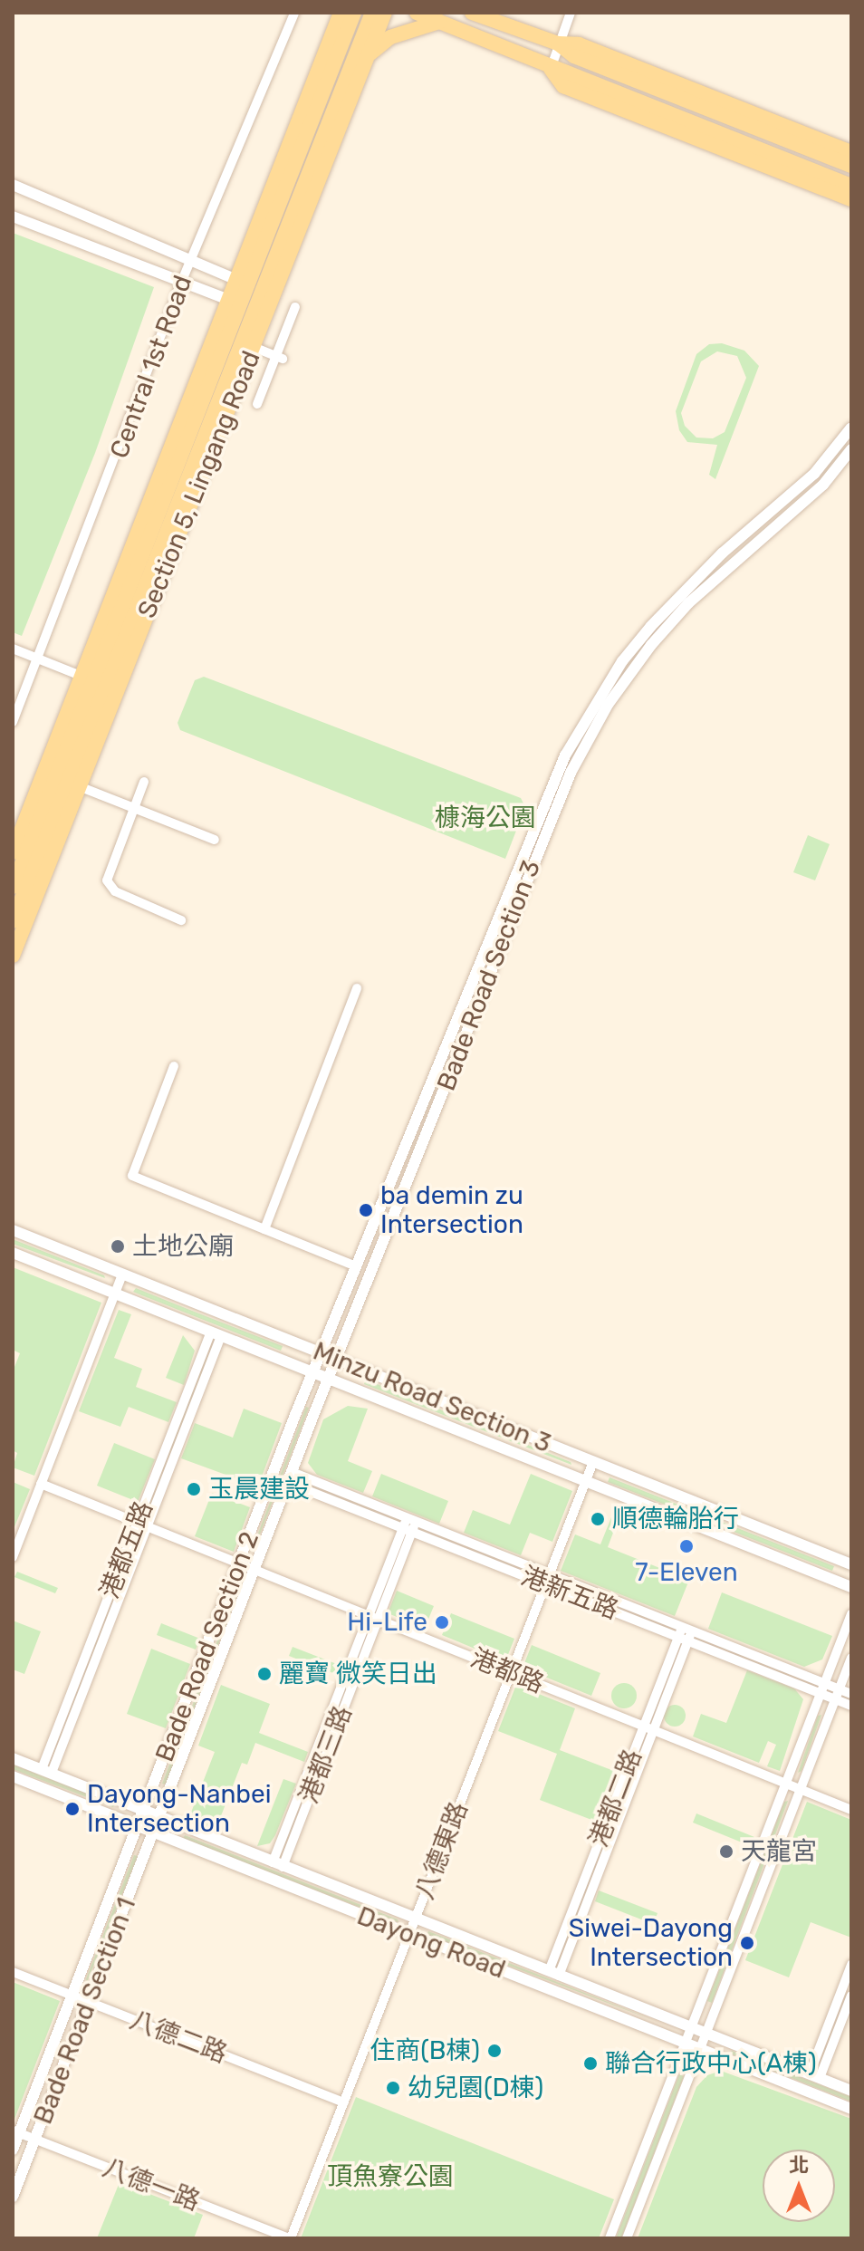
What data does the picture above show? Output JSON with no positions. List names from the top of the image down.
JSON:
{
  "streets": {
    "main road": ["Section 5, Lingang Road"],
    "street": [
      "Central 1st Road",
      "Bade Road Section 3",
      "Minzu Road Section 3",
      "港都五路",
      "港新五路",
      "Bade Road Section 2",
      "港都路",
      "港都三路",
      "港都二路",
      "八德東路",
      "Dayong Road",
      "Bade Road Section 1",
      "八德二路",
      "八德一路"
    ]
  },
  "crossings": [
    ["Bade Road Section 3", "Minzu Road Section 3"],
    ["Bade Road Section 3", "Bade Road Section 2"],
    ["Minzu Road Section 3", "港都五路"],
    ["Minzu Road Section 3", "Bade Road Section 2"],
    ["Minzu Road Section 3", "八德東路"],
    ["港都五路", "港都路"],
    ["港都五路", "Dayong Road"],
    ["港新五路", "Bade Road Section 2"],
    ["港新五路", "港都三路"],
    ["港新五路", "港都二路"],
    ["港新五路", "八德東路"],
    ["Bade Road Section 2", "港都路"],
    ["Bade Road Section 2", "Dayong Road"],
    ["Bade Road Section 2", "Bade Road Section 1"],
    ["港都路", "港都三路"],
    ["港都路", "港都二路"],
    ["港都路", "八德東路"],
    ["港都三路", "Dayong Road"],
    ["港都二路", "Dayong Road"],
    ["八德東路", "Dayong Road"],
    ["八德東路", "八德二路"],
    ["八德東路", "八德一路"],
    ["Dayong Road", "Bade Road Section 1"],
    ["Bade Road Section 1", "八德二路"],
    ["Bade Road Section 1", "八德一路"]
  ],
  "parks": ["槺海公園", "頂魚寮公園"],
  "places": [
    "ba demin zu Intersection",
    "土地公廟",
    "玉晨建設",
    "順德輪胎行",
    "7-Eleven",
    "Hi-Life",
    "麗寶 微笑日出",
    "Dayong-Nanbei Intersection",
    "天龍宮",
    "Siwei-Dayong Intersection",
    "住商(B棟)",
    "聯合行政中心(A棟)",
    "幼兒園(D棟)"
  ],
  "north": "top"
}
